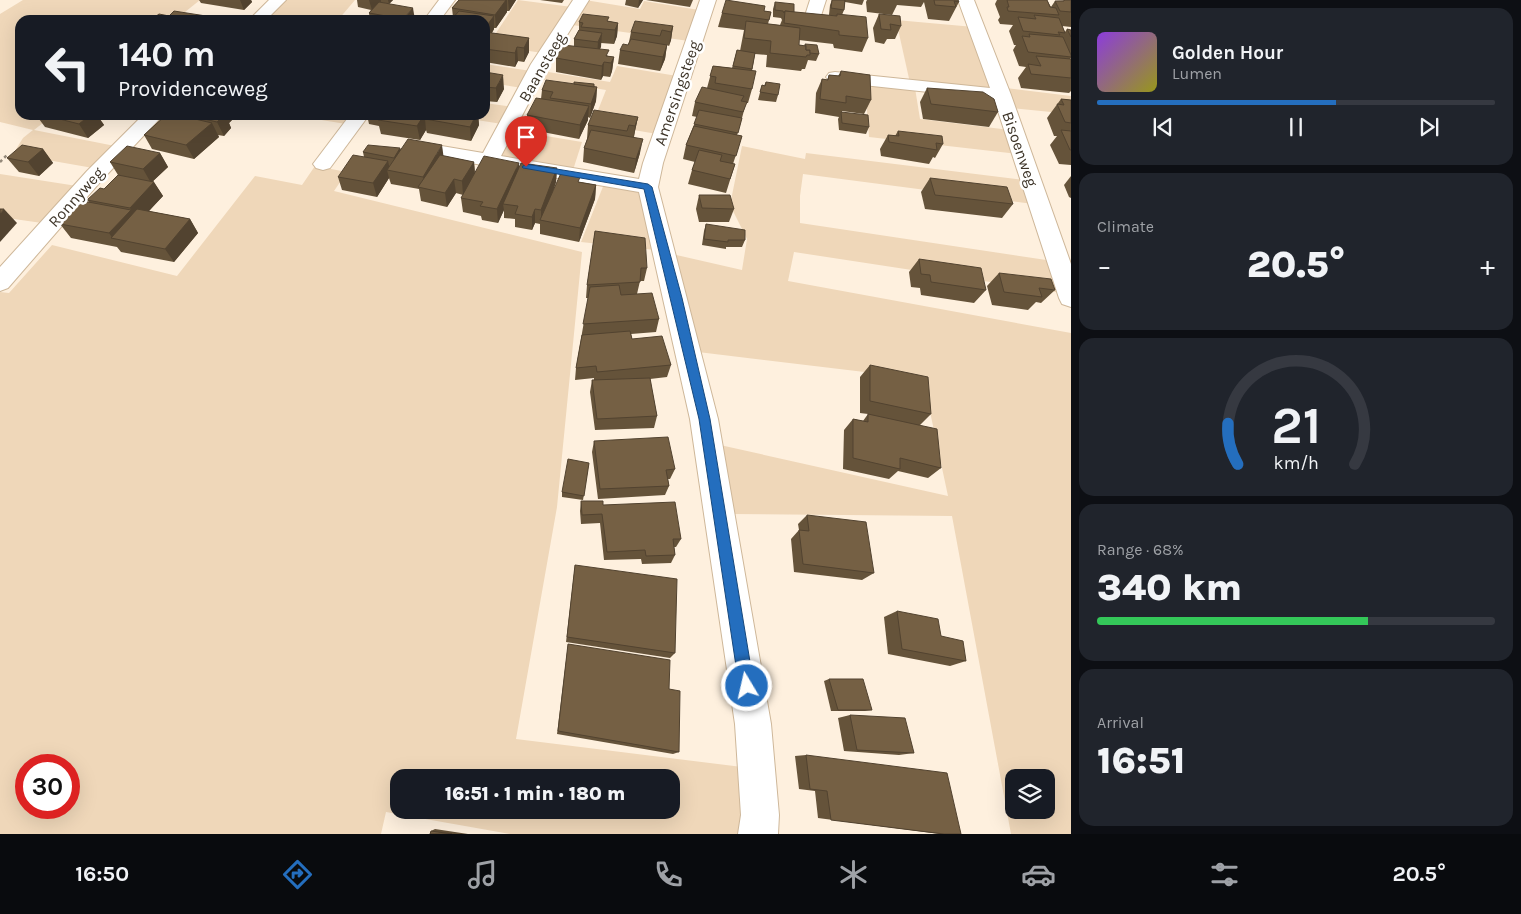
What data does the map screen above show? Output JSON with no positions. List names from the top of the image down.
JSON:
{
  "streets": {
    "street": [
      "Baansteeg",
      "Amersingsteeg",
      "Bisoenweg",
      "Ronnyweg"
    ]
  },
  "page": {
    "turn": ["140 m", "Providenceweg"],
    "song": ["Golden Hour", "Lumen"],
    "tile": [
      "Climate",
      ["Range · 68%", "340 km"],
      ["Arrival", "16:51"]
    ],
    "heat": ["−", "20.5°", "+"],
    "limit": "30",
    "trip": "16:51 · 1 min · 180 m",
    "tabs": ["16:50", "20.5°"],
    "gauge": ["21", "km/h"]
  }
}
